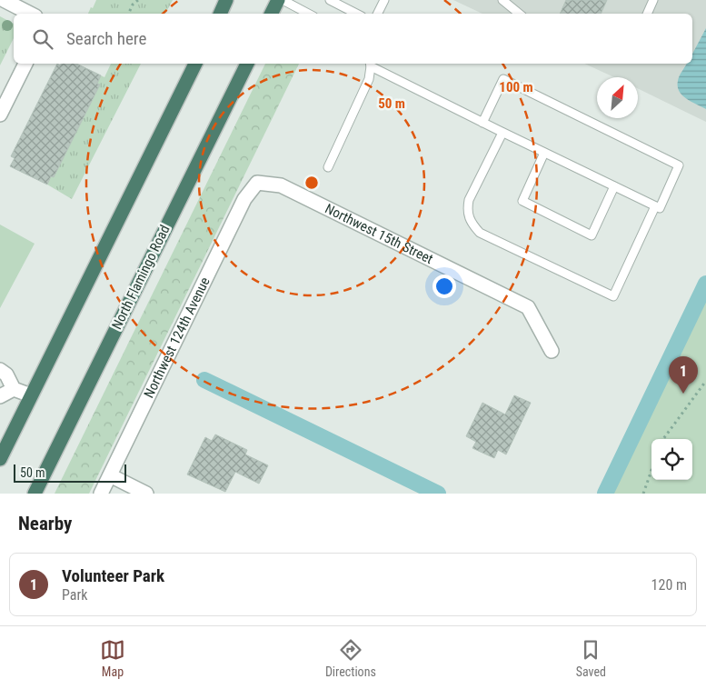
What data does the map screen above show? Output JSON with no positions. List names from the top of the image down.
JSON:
{
  "streets": {
    "highway": ["North Flamingo Road"],
    "street": ["Northwest 15th Street", "Northwest 124th Avenue"]
  },
  "crossings": [
    ["Northwest 15th Street", "Northwest 124th Avenue"]
  ],
  "scale_bar": "50 m",
  "north": "top right",
  "page": {
    "search": "Search here",
    "pins": "1",
    "scale": "50 m",
    "heading": "Nearby",
    "list": [
      {
        "mark": "1",
        "name": "Volunteer Park",
        "note": "Park",
        "value": "120 m"
      }
    ],
    "nav": ["Map", "Directions", "Saved"]
  },
  "rings": ["100 m", "50 m"]
}
